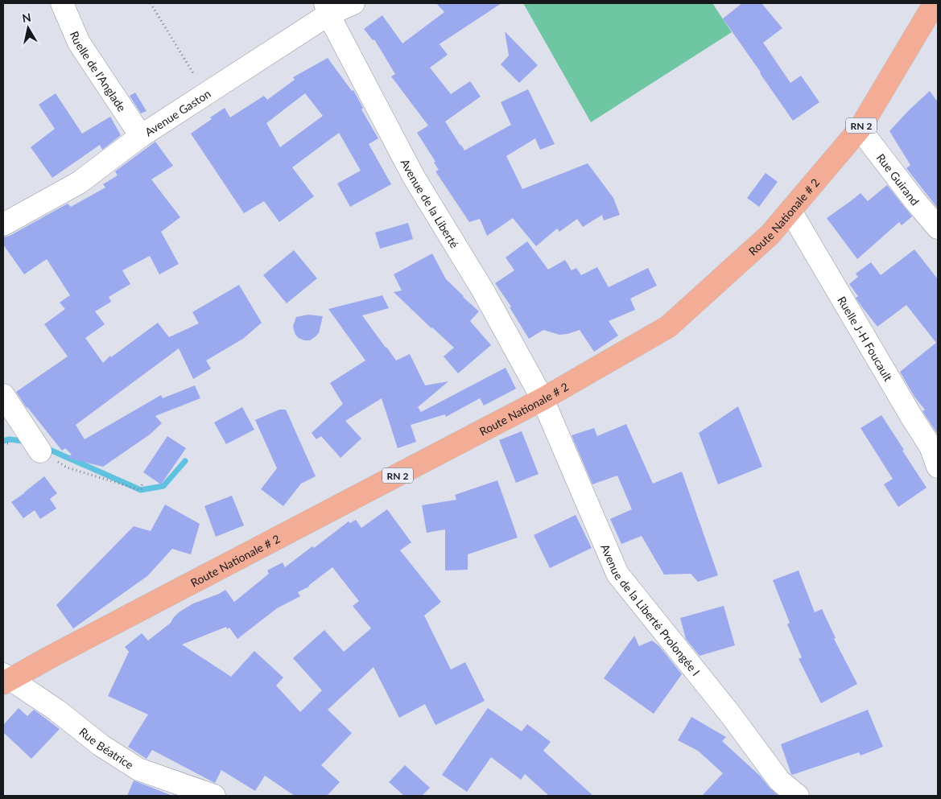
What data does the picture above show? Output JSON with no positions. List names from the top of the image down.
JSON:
{
  "streets": {
    "main road": ["RN 2", "Route Nationale # 2"],
    "street": [
      "Ruelle de l'Anglade",
      "Avenue Gaston",
      "Rue Guirand",
      "Avenue de la Liberté",
      "Ruelle J-H Foucault",
      "Avenue de la Liberté Prolongée I",
      "Rue Béatrice"
    ]
  },
  "crossings": [
    ["Ruelle de l'Anglade", "Avenue Gaston"],
    ["Avenue Gaston", "Avenue de la Liberté"],
    ["Rue Guirand", "Route Nationale # 2"],
    ["Avenue de la Liberté", "Route Nationale # 2"],
    ["Avenue de la Liberté", "Avenue de la Liberté Prolongée I"],
    ["Route Nationale # 2", "Ruelle J-H Foucault"],
    ["Route Nationale # 2", "Avenue de la Liberté Prolongée I"],
    ["Route Nationale # 2", "Rue Béatrice"]
  ],
  "north": "top"
}
